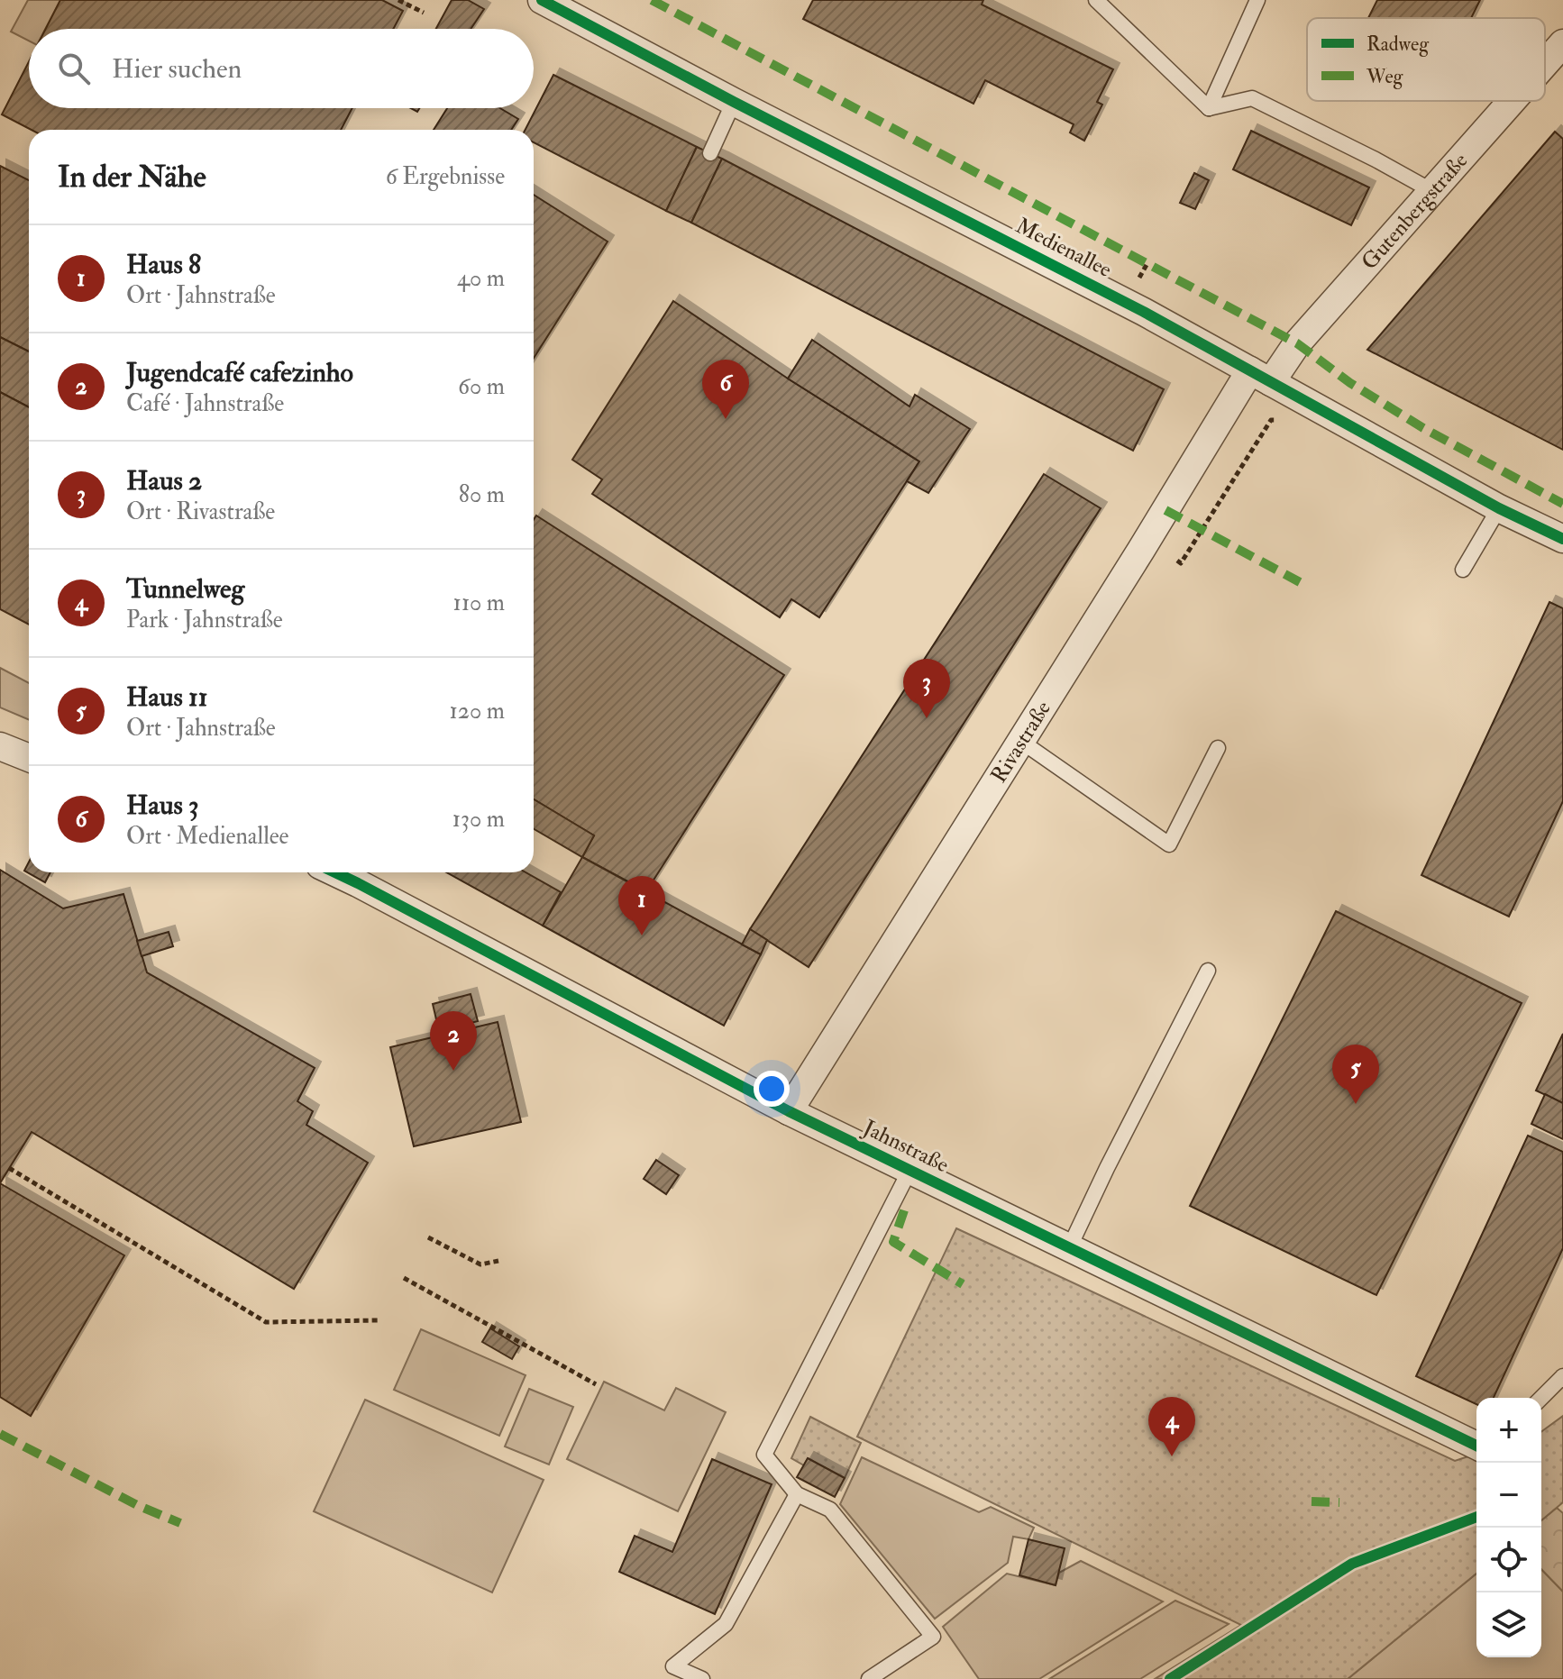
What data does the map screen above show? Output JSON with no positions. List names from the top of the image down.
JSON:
{
  "streets": {
    "street": [
      "Gutenbergstraße",
      "Medienallee",
      "Rivastraße",
      "Jahnstraße"
    ]
  },
  "crossings": [
    ["Gutenbergstraße", "Medienallee"],
    ["Gutenbergstraße", "Rivastraße"],
    ["Medienallee", "Rivastraße"],
    ["Rivastraße", "Jahnstraße"]
  ],
  "legend": ["Radweg", "Weg"],
  "page": {
    "search": "Hier suchen",
    "heading": ["In der Nähe", "6 Ergebnisse"],
    "list": [
      {
        "mark": "1",
        "name": "Haus 8",
        "note": "Ort · Jahnstraße",
        "value": "40 m"
      },
      {
        "mark": "2",
        "name": "Jugendcafé cafezinho",
        "note": "Café · Jahnstraße",
        "value": "60 m"
      },
      {
        "mark": "3",
        "name": "Haus 2",
        "note": "Ort · Rivastraße",
        "value": "80 m"
      },
      {
        "mark": "4",
        "name": "Tunnelweg",
        "note": "Park · Jahnstraße",
        "value": "110 m"
      },
      {
        "mark": "5",
        "name": "Haus 11",
        "note": "Ort · Jahnstraße",
        "value": "120 m"
      },
      {
        "mark": "6",
        "name": "Haus 3",
        "note": "Ort · Medienallee",
        "value": "130 m"
      }
    ],
    "pins": [
      "6",
      "3",
      "1",
      "2",
      "5",
      "4"
    ],
    "map_buttons": ["+", "−"]
  }
}
